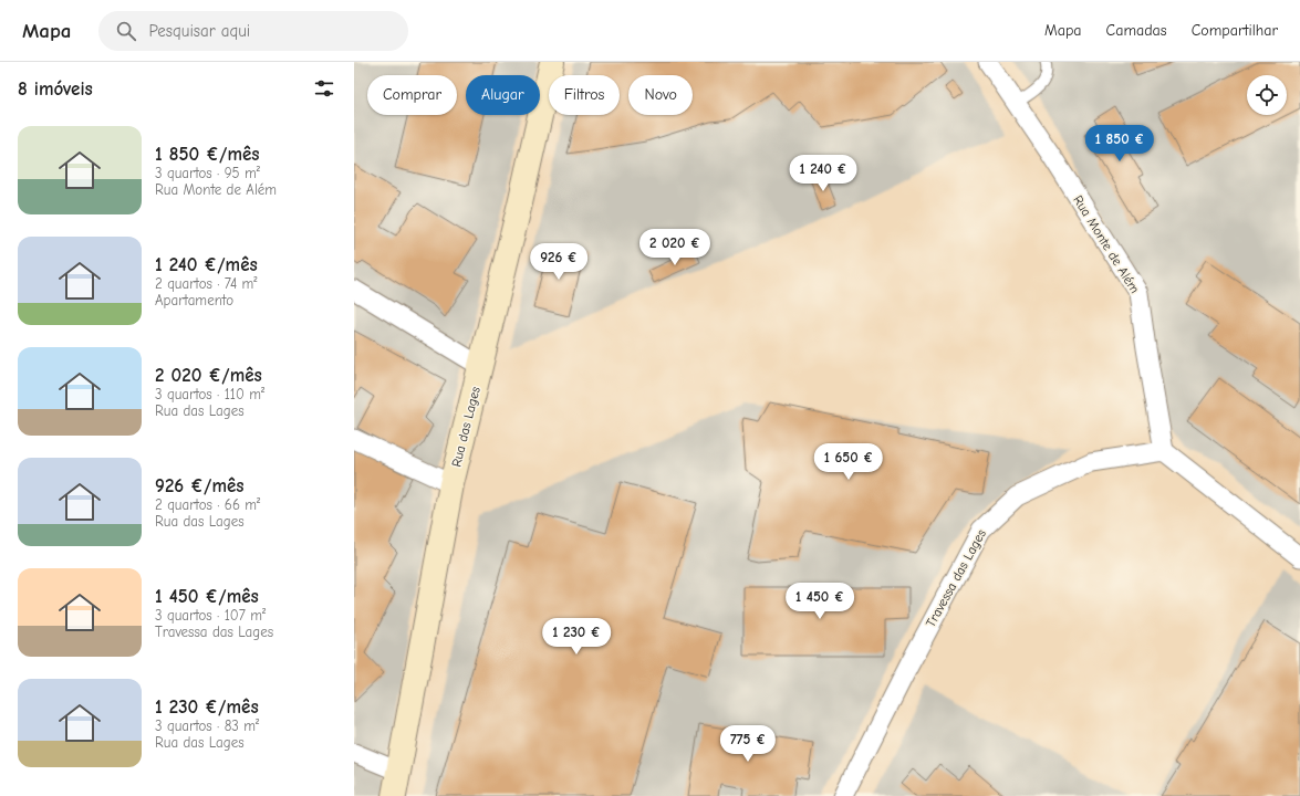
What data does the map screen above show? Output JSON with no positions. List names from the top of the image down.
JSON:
{
  "streets": {
    "main road": ["Rua das Lages"],
    "street": ["Rua Monte de Além", "Travessa das Lages"]
  },
  "crossings": [
    ["Rua Monte de Além", "Travessa das Lages"]
  ],
  "page": {
    "header": "Mapa",
    "search": "Pesquisar aqui",
    "nav": ["Mapa", "Camadas", "Compartilhar"],
    "heading": "8 imóveis",
    "chip": [
      "Comprar",
      "Alugar",
      "Filtros",
      "Novo"
    ],
    "list": [
      {
        "name": "1 850 €/mês",
        "note": "3 quartos · 95 m² · Rua Monte de Além"
      },
      {
        "name": "1 240 €/mês",
        "note": "2 quartos · 74 m² · Apartamento"
      },
      {
        "name": "2 020 €/mês",
        "note": "3 quartos · 110 m² · Rua das Lages"
      },
      {
        "name": "926 €/mês",
        "note": "2 quartos · 66 m² · Rua das Lages"
      },
      {
        "name": "1 450 €/mês",
        "note": "3 quartos · 107 m² · Travessa das Lages"
      },
      {
        "name": "1 230 €/mês",
        "note": "3 quartos · 83 m² · Rua das Lages"
      }
    ],
    "price": [
      "1 850 €",
      "1 240 €",
      "2 020 €",
      "926 €",
      "1 650 €",
      "1 450 €",
      "1 230 €",
      "775 €"
    ]
  }
}
